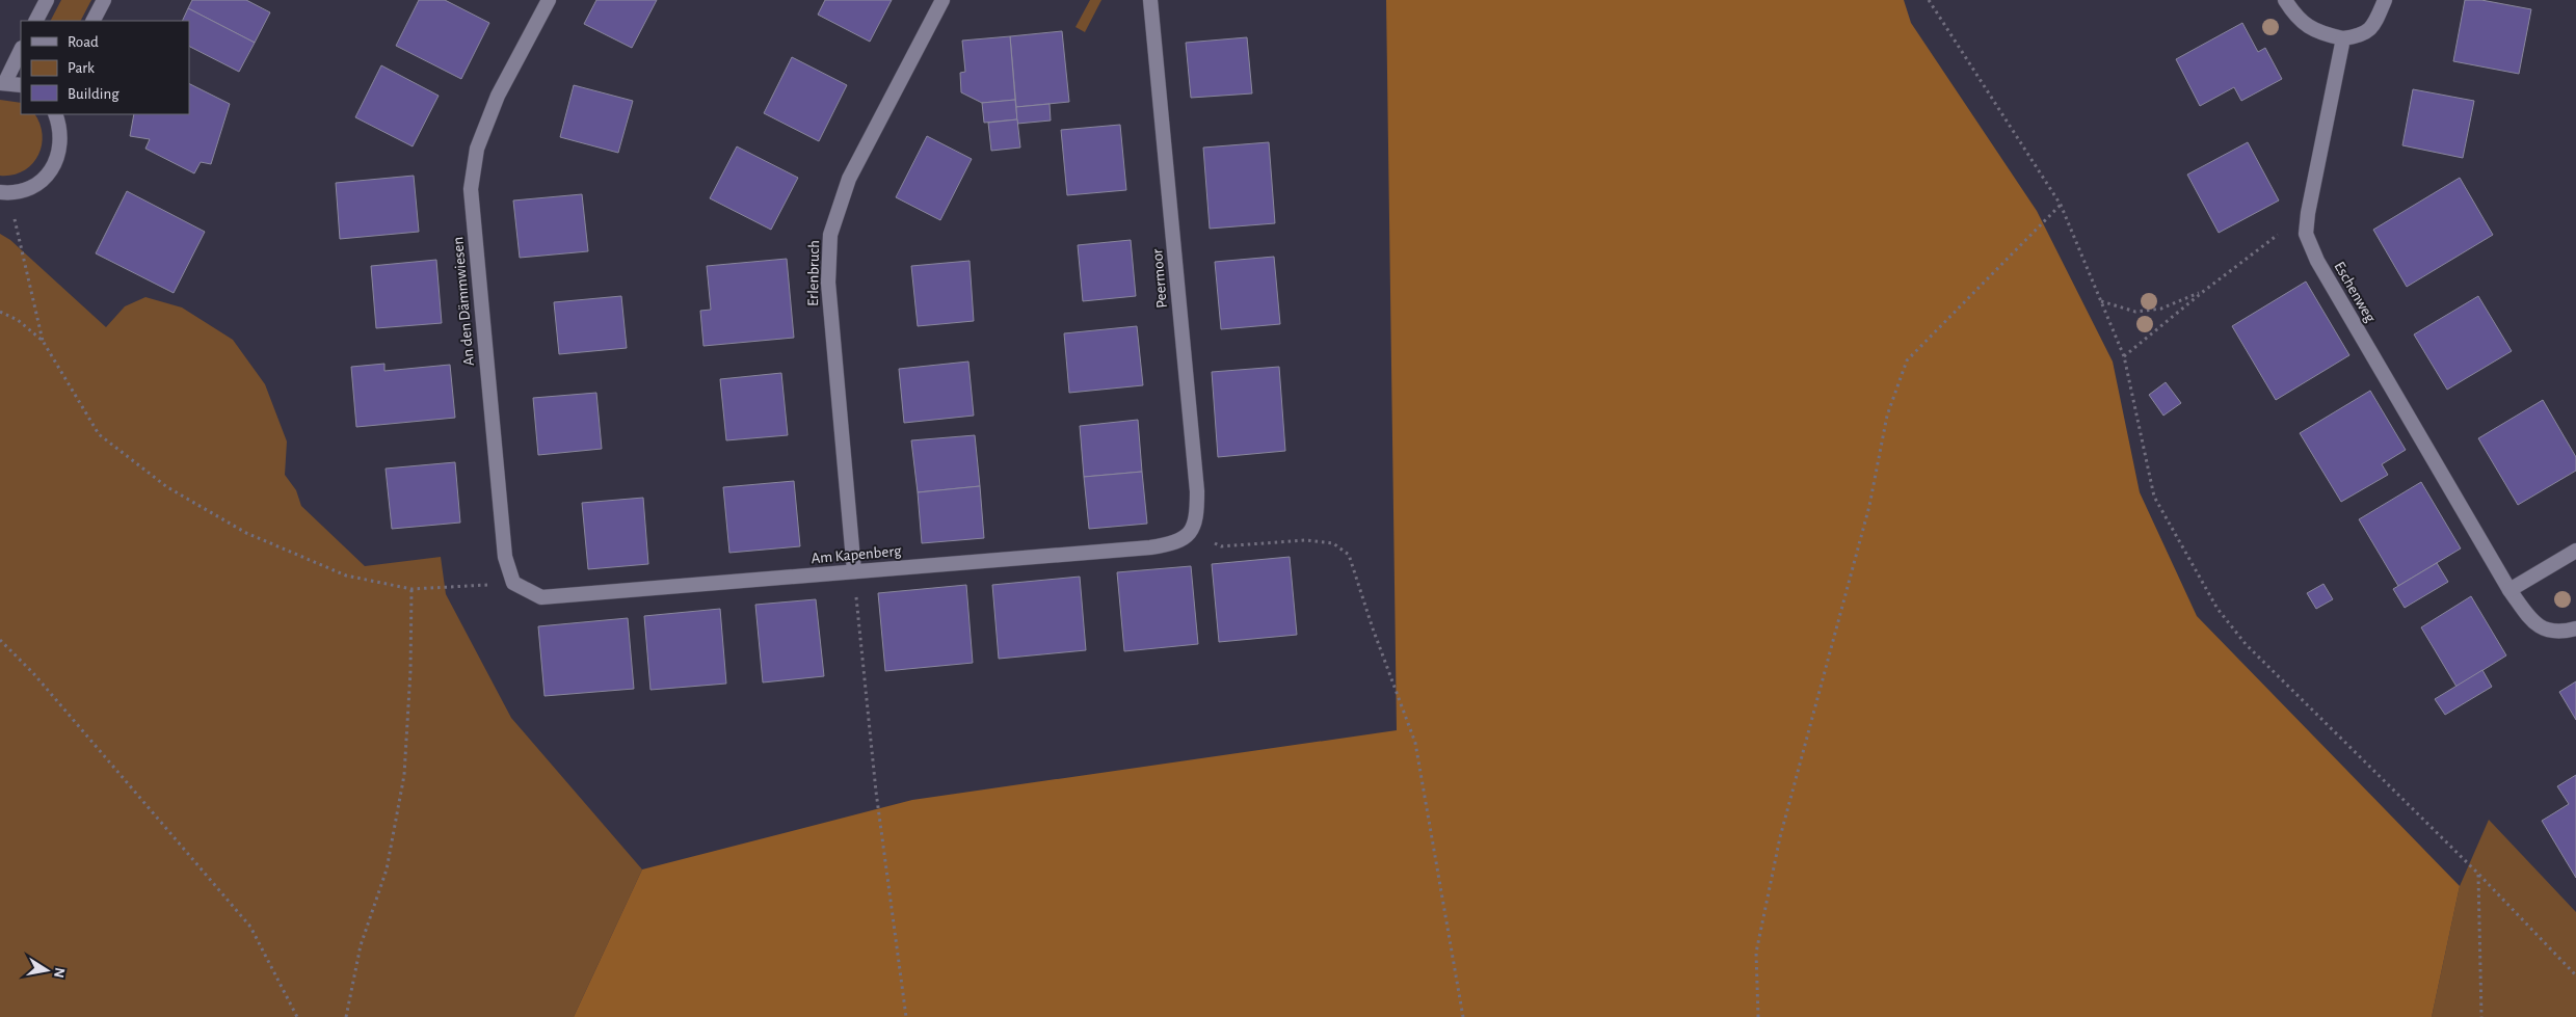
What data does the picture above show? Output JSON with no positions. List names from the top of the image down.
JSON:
{
  "streets": {
    "street": [
      "Erlenbruch",
      "Peermoor",
      "Eschenweg",
      "An den Dämmwiesen",
      "Am Kapenberg"
    ]
  },
  "crossings": [
    ["Erlenbruch", "Am Kapenberg"],
    ["Peermoor", "Am Kapenberg"],
    ["An den Dämmwiesen", "Am Kapenberg"]
  ],
  "legend": ["Road", "Park", "Building"],
  "north": "right"
}
